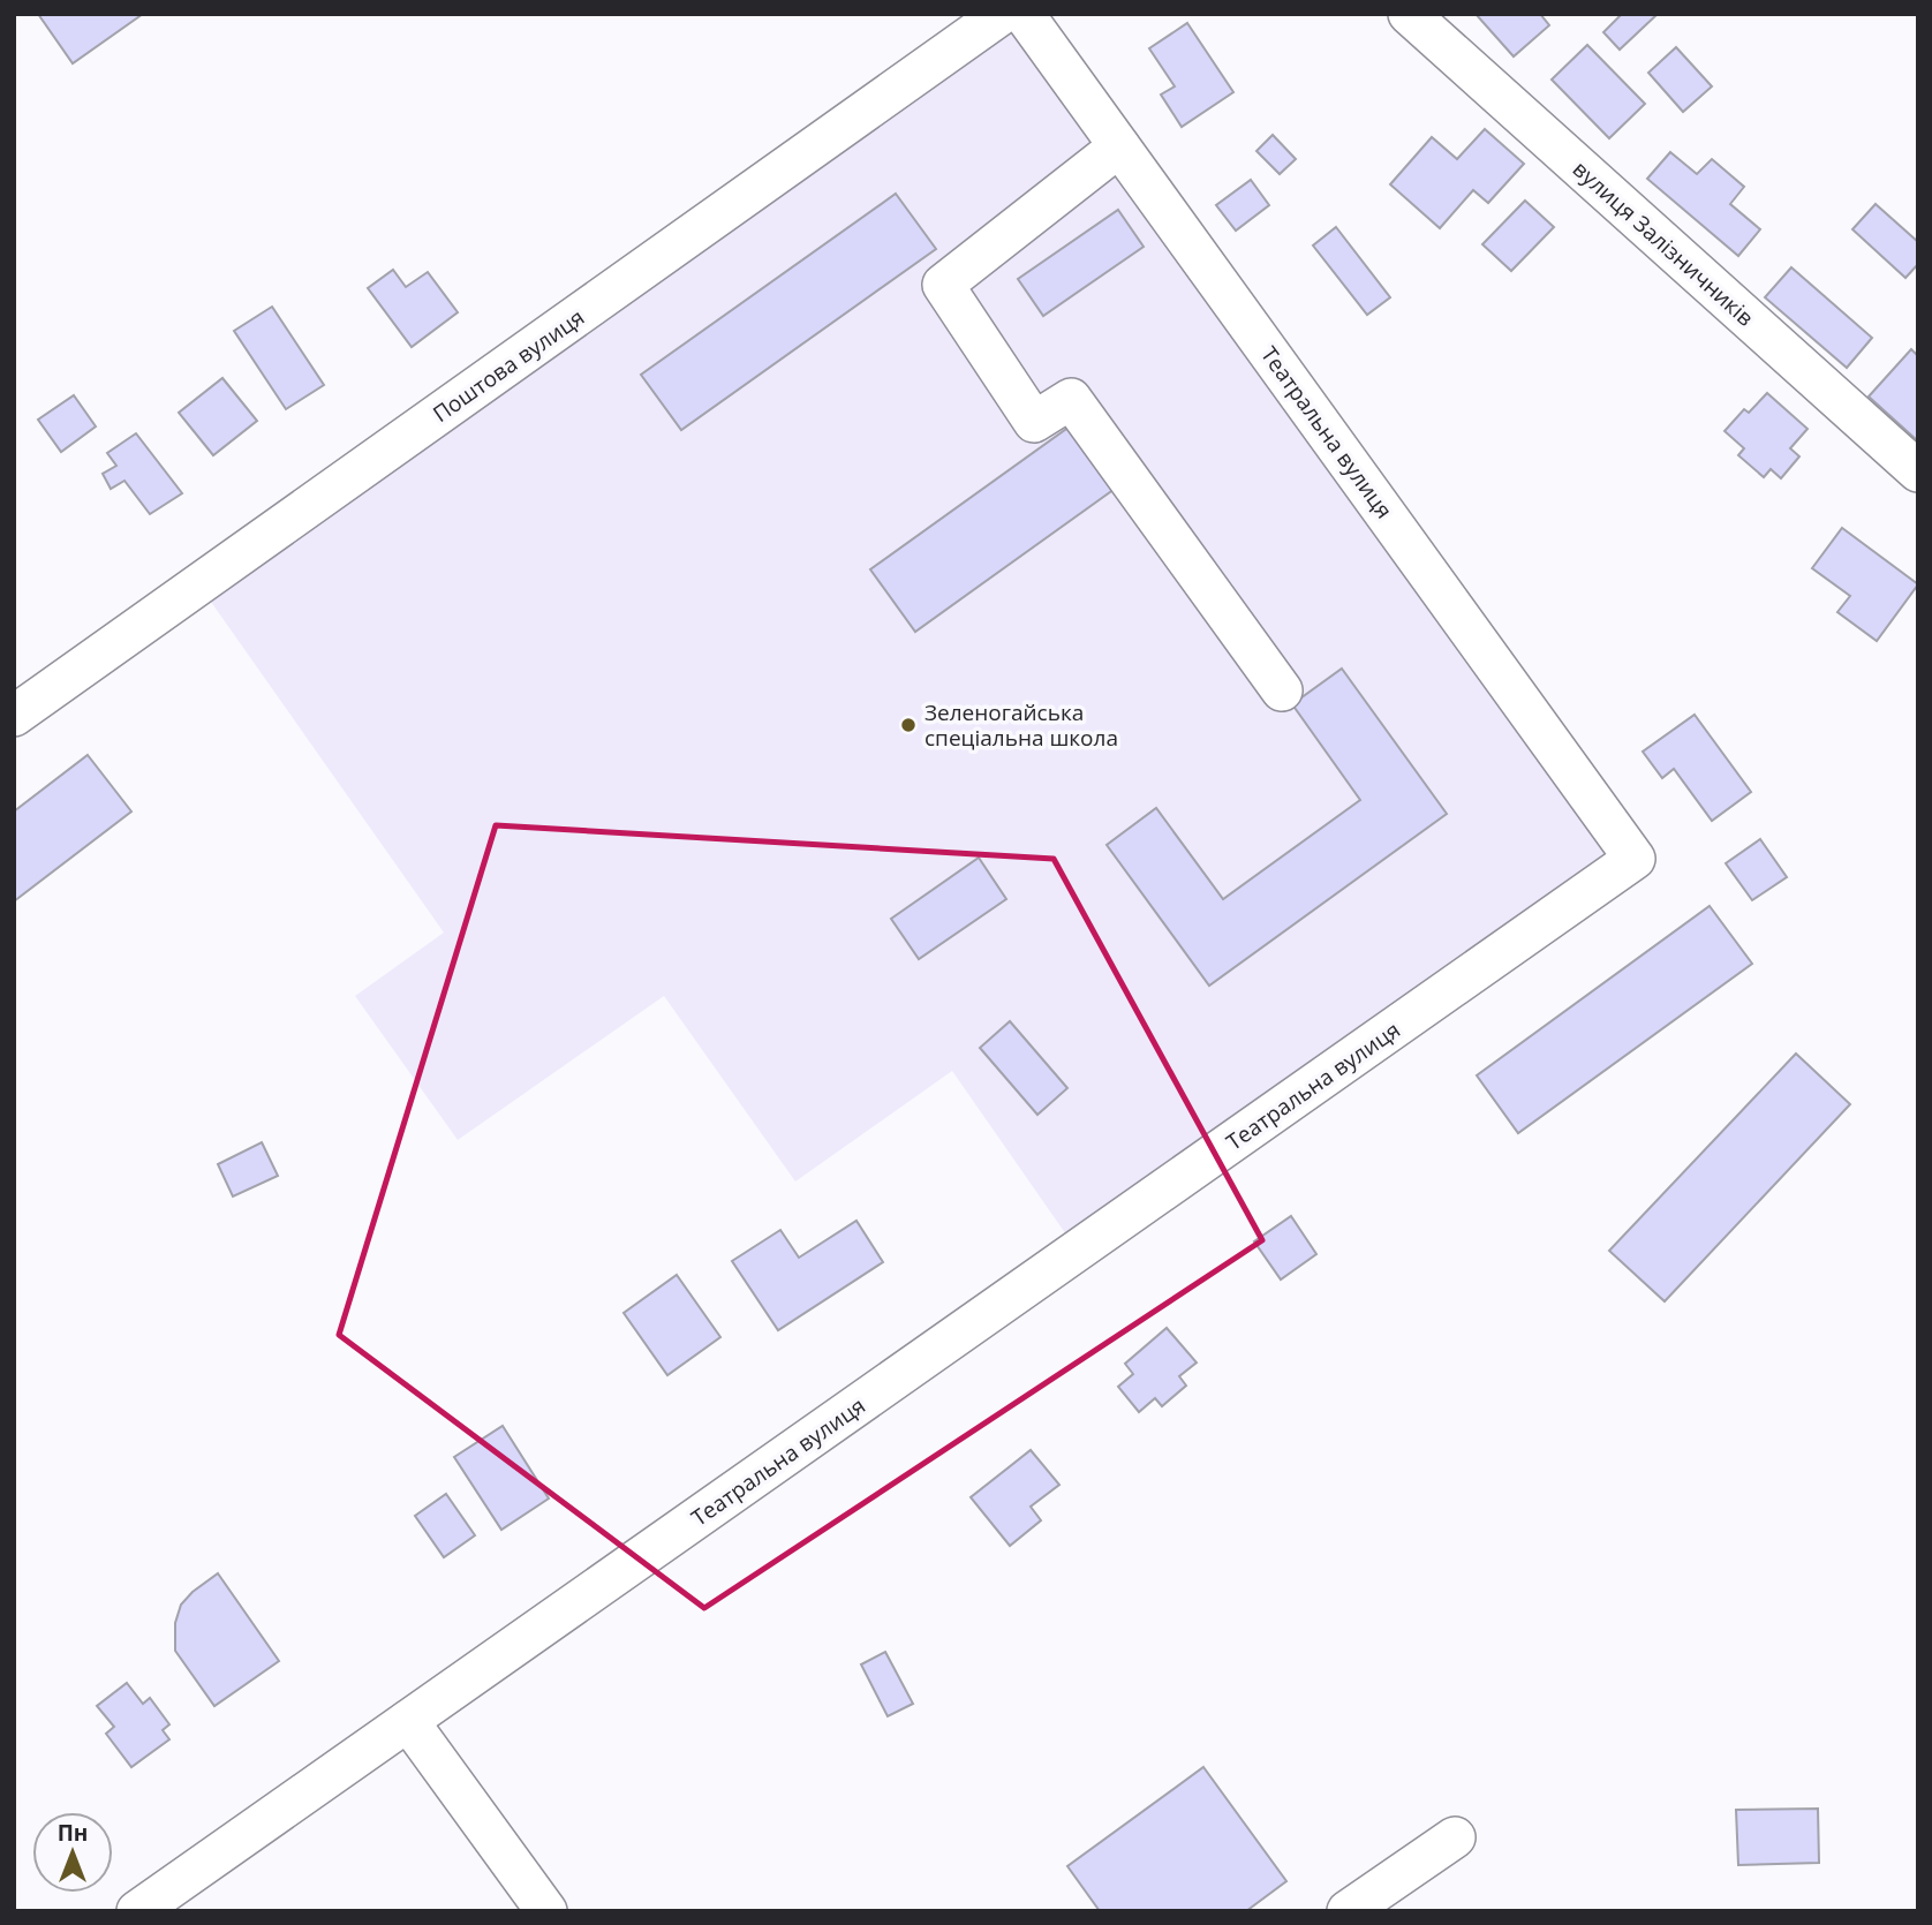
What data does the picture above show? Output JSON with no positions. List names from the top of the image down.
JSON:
{
  "streets": {
    "street": ["вулиця Залізничників", "Поштова вулиця", "Театральна вулиця"]
  },
  "places": ["Зеленогайська спеціальна школа"],
  "north": "top"
}
